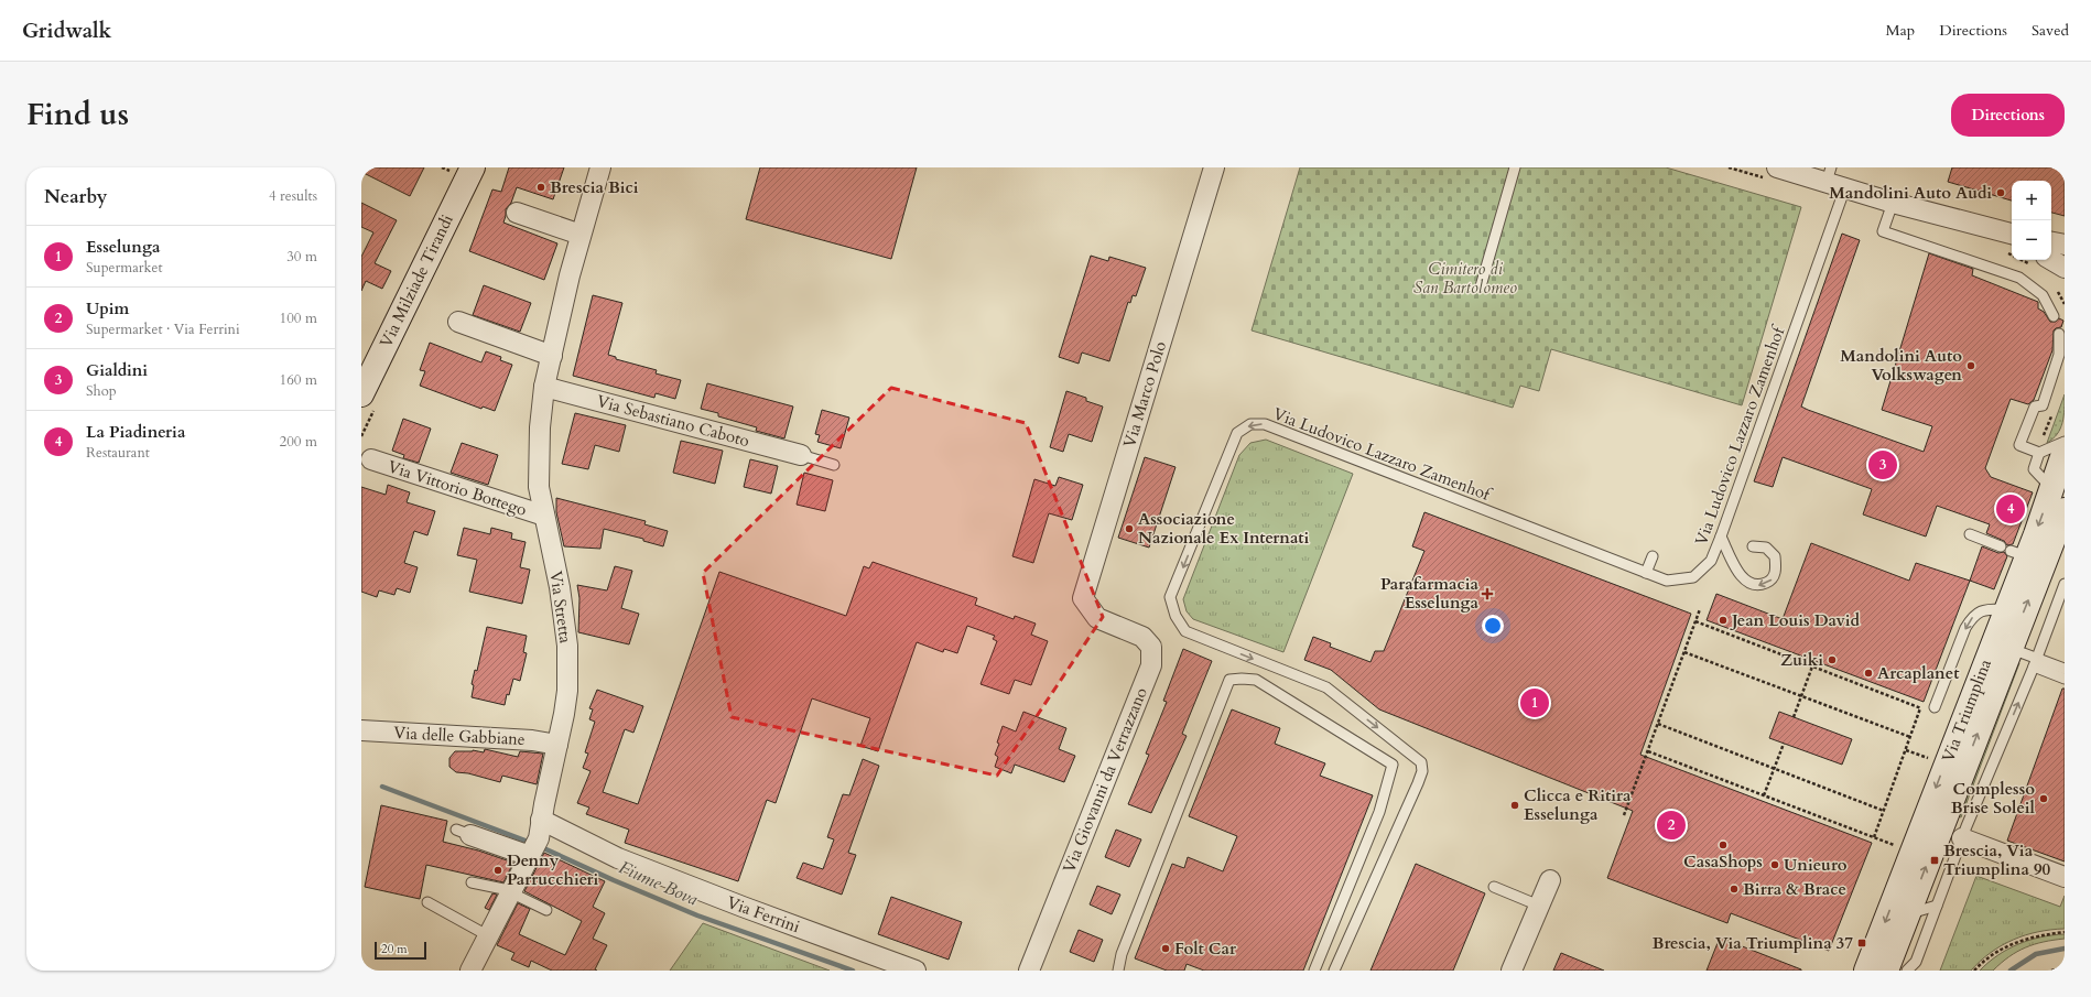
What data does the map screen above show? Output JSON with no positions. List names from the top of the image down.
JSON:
{
  "streets": {
    "main road": ["Via Milziade Tirandi", "Via Triumplina"],
    "street": [
      "Via Marco Polo",
      "Via Sebastiano Caboto",
      "Via Vittorio Bottego",
      "Via Stretta",
      "Via delle Gabbiane",
      "Via Giovanni da Verrazzano",
      "Via Ferrini"
    ],
    "lane": ["Via Ludovico Lazzaro Zamenhof"]
  },
  "crossings": [
    ["Via Marco Polo", "Via Giovanni da Verrazzano"],
    ["Via Sebastiano Caboto", "Via Stretta"],
    ["Via Vittorio Bottego", "Via Stretta"],
    ["Via Stretta", "Via delle Gabbiane"],
    ["Via Stretta", "Via Ferrini"]
  ],
  "water": ["Fiume Bova"],
  "parks": ["Cimitero di San Bartolomeo"],
  "places": {
    "other": [
      "Brescia Bici",
      "Mandolini Auto Audi",
      "Mandolini Auto Volkswagen",
      "Associazione Nazionale Ex Internati",
      "Jean Louis David",
      "Zuiki",
      "Arcaplanet",
      "Complesso Brise Soleil",
      "Clicca e Ritira Esselunga",
      "CasaShops",
      "Unieuro",
      "Denny Parrucchieri",
      "Birra & Brace",
      "Folt Car"
    ],
    "health": ["Parafarmacia Esselunga"],
    "transit": ["Brescia, Via Triumplina 90", "Brescia, Via Triumplina 37"]
  },
  "scale_bar": "20 m",
  "page": {
    "header": "Gridwalk",
    "nav": ["Map", "Directions", "Saved"],
    "title": "Find us",
    "buttons": "Directions",
    "heading": ["Nearby", "4 results"],
    "map_buttons": ["+", "−"],
    "list": [
      {
        "mark": "1",
        "name": "Esselunga",
        "note": "Supermarket",
        "value": "30 m"
      },
      {
        "mark": "2",
        "name": "Upim",
        "note": "Supermarket · Via Ferrini",
        "value": "100 m"
      },
      {
        "mark": "3",
        "name": "Gialdini",
        "note": "Shop",
        "value": "160 m"
      },
      {
        "mark": "4",
        "name": "La Piadineria",
        "note": "Restaurant",
        "value": "200 m"
      }
    ],
    "pins": [
      "3",
      "4",
      "1",
      "2"
    ],
    "scale": "20 m"
  }
}
